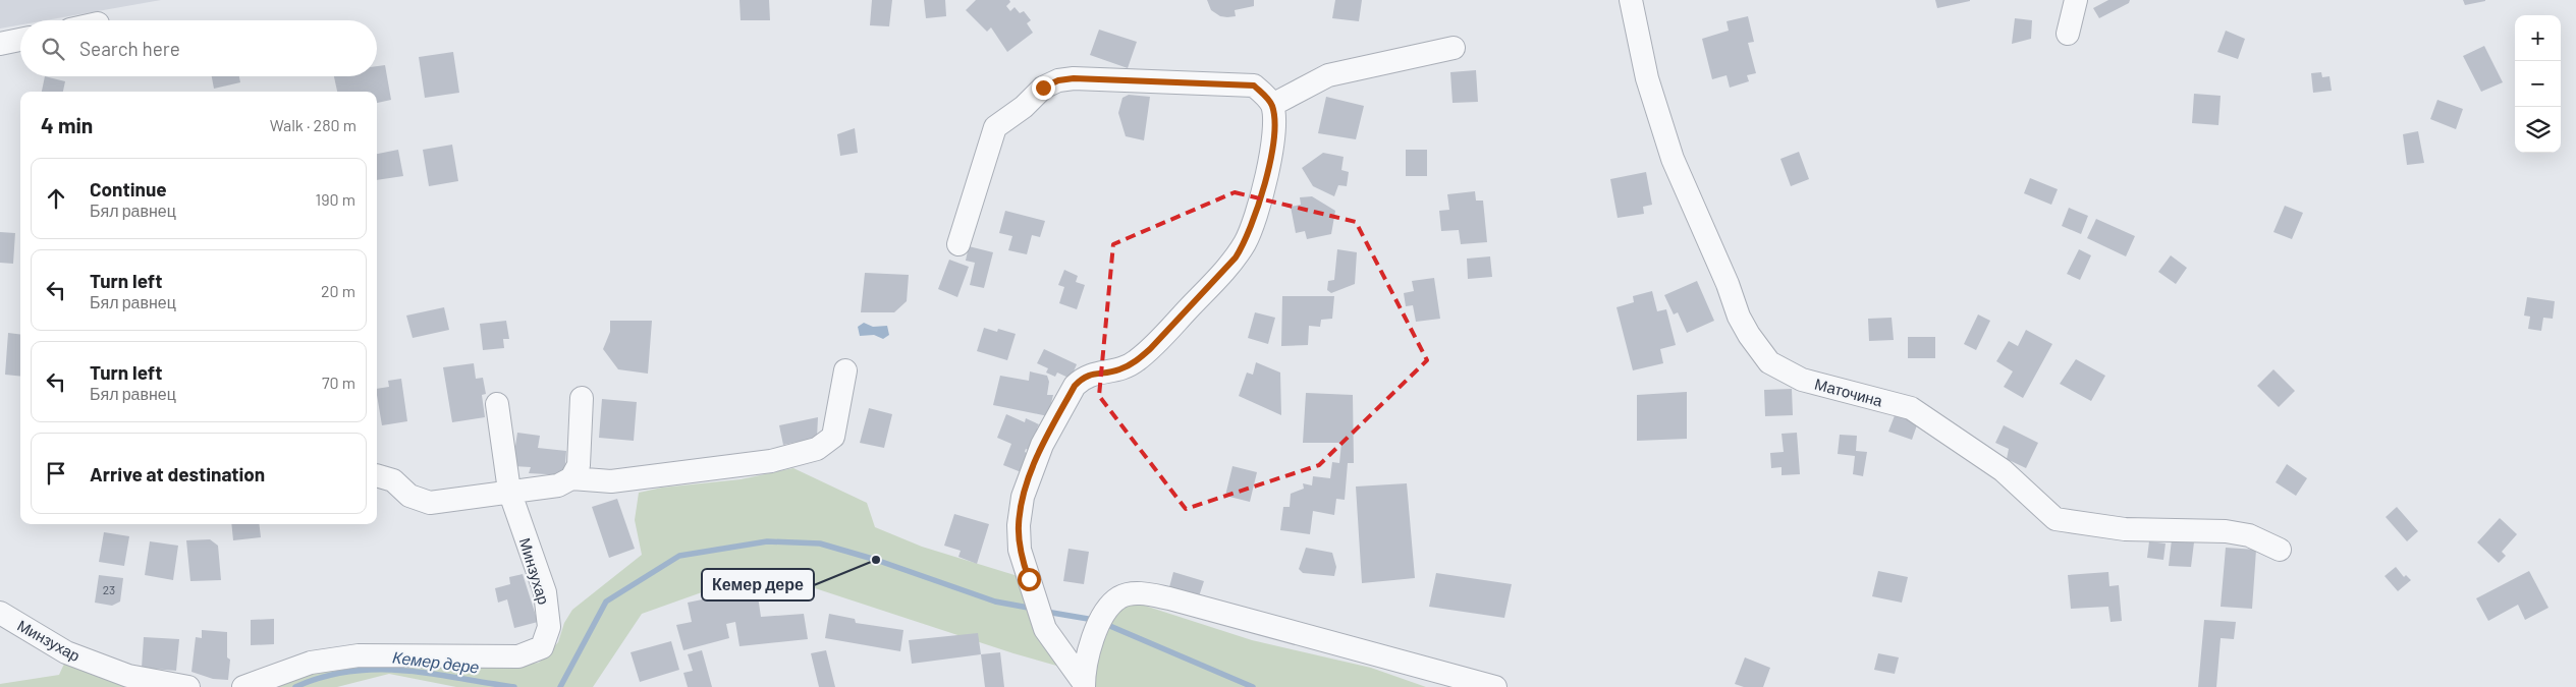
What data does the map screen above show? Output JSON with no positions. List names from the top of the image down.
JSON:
{
  "streets": {
    "street": ["Маточина", "Минзухар"]
  },
  "water": ["Кемер дере"],
  "places": ["Кемер дере"],
  "house_numbers": ["23"],
  "page": {
    "map_buttons": ["+", "−"],
    "search": "Search here",
    "heading": ["4 min", "Walk · 280 m"],
    "list": [
      ["Continue", "Бял равнец", "190 m"],
      ["Turn left", "Бял равнец", "20 m"],
      ["Turn left", "Бял равнец", "70 m"],
      "Arrive at destination"
    ]
  }
}
